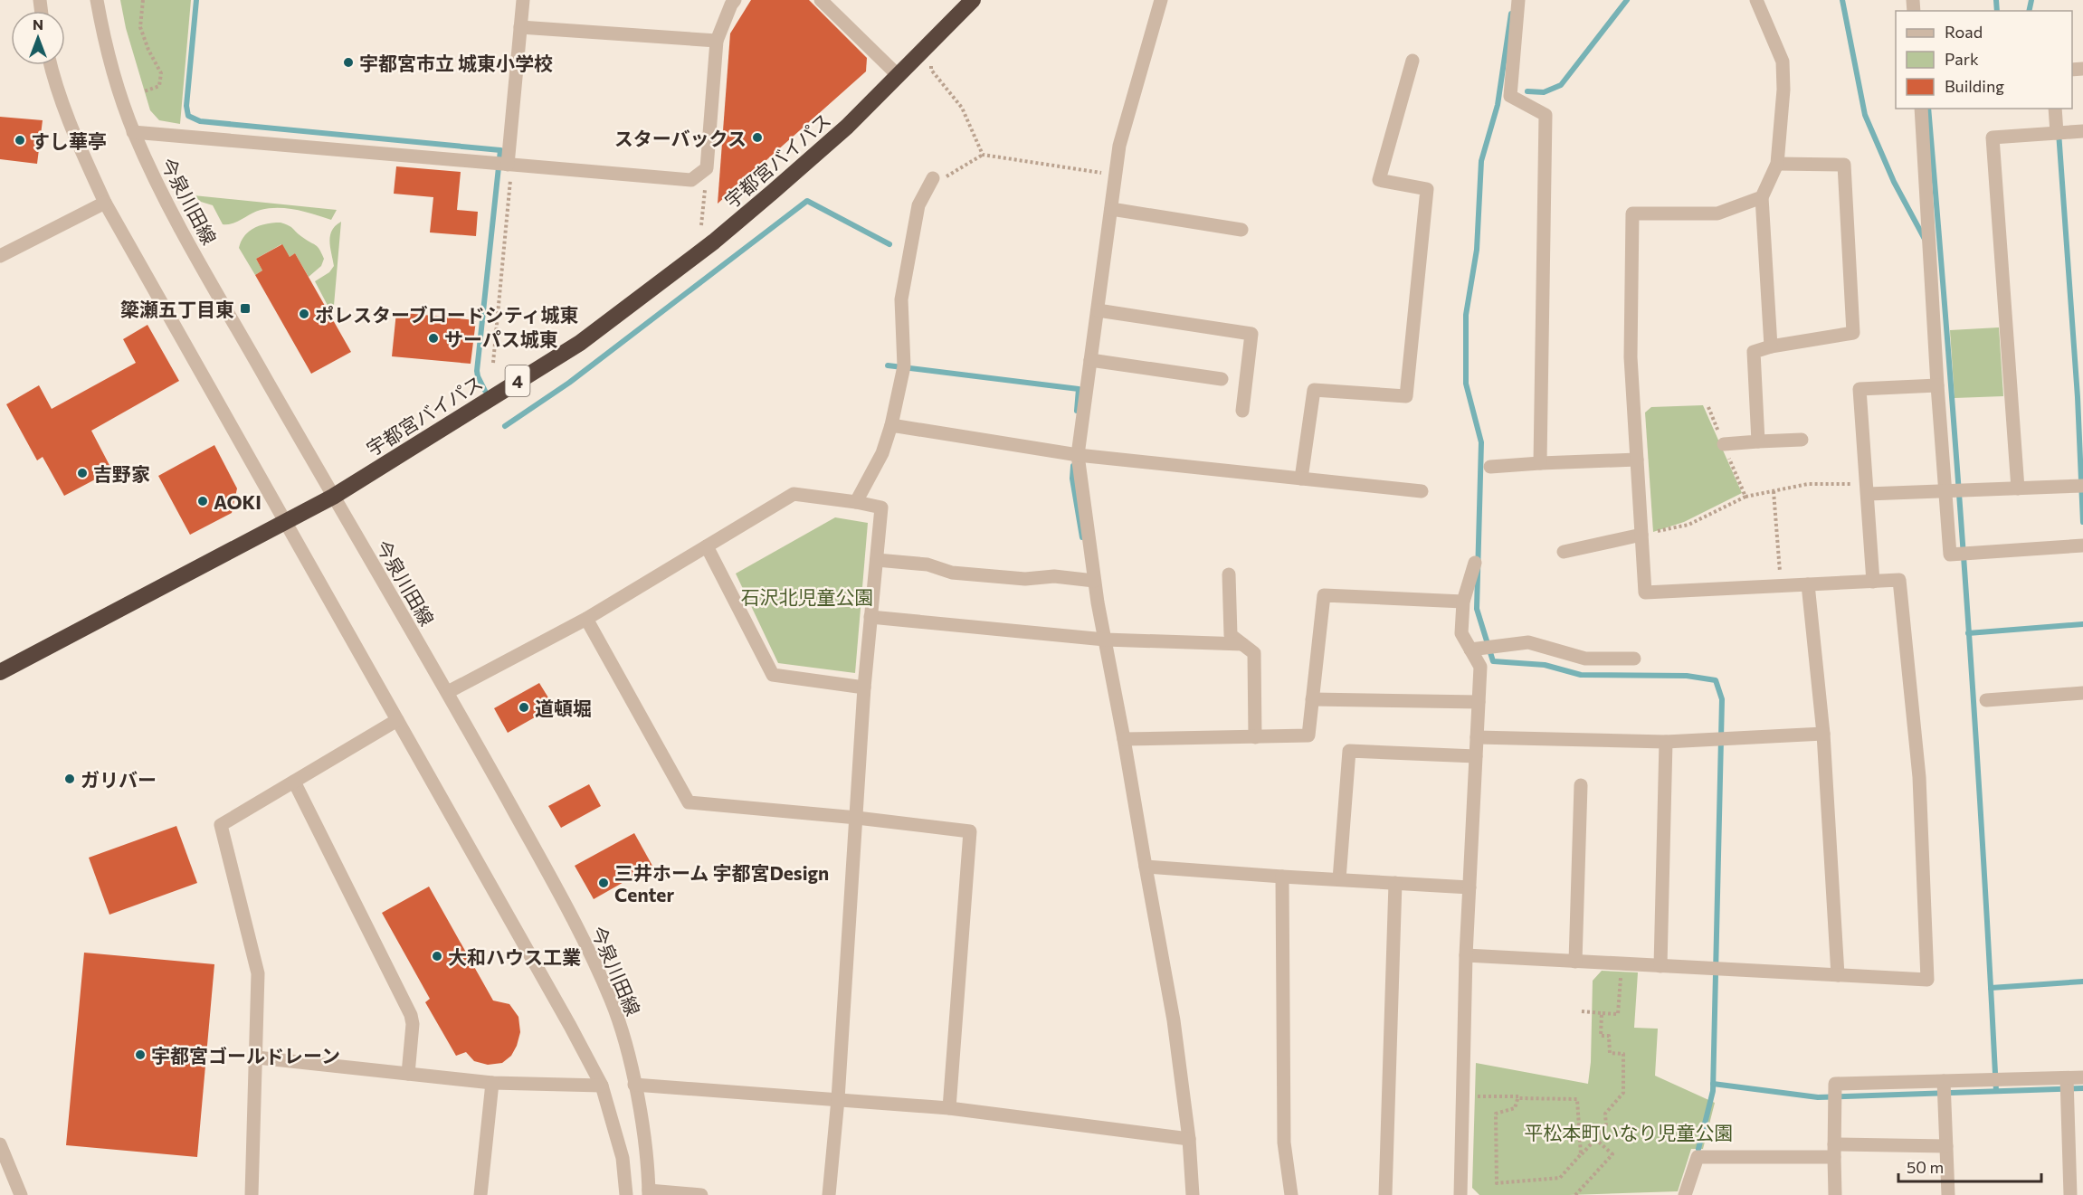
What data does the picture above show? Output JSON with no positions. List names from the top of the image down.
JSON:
{
  "streets": {
    "highway": ["宇都宮バイパス", "4"],
    "street": ["今泉川田線"]
  },
  "crossings": [
    ["宇都宮バイパス", "今泉川田線"]
  ],
  "parks": ["石沢北児童公園", "平松本町いなり児童公園"],
  "places": {
    "other": [
      "宇都宮市立 城東小学校",
      "スターバックス",
      "すし華亭",
      "ポレスターブロードシティ城東",
      "サーパス城東",
      "吉野家",
      "AOKI",
      "道頓堀",
      "ガリバー",
      "三井ホーム 宇都宮Design Center",
      "大和ハウス工業",
      "宇都宮ゴールドレーン"
    ],
    "transit": ["簗瀬五丁目東"]
  },
  "legend": ["Road", "Park", "Building"],
  "scale_bar": "50 m",
  "north": "top"
}
